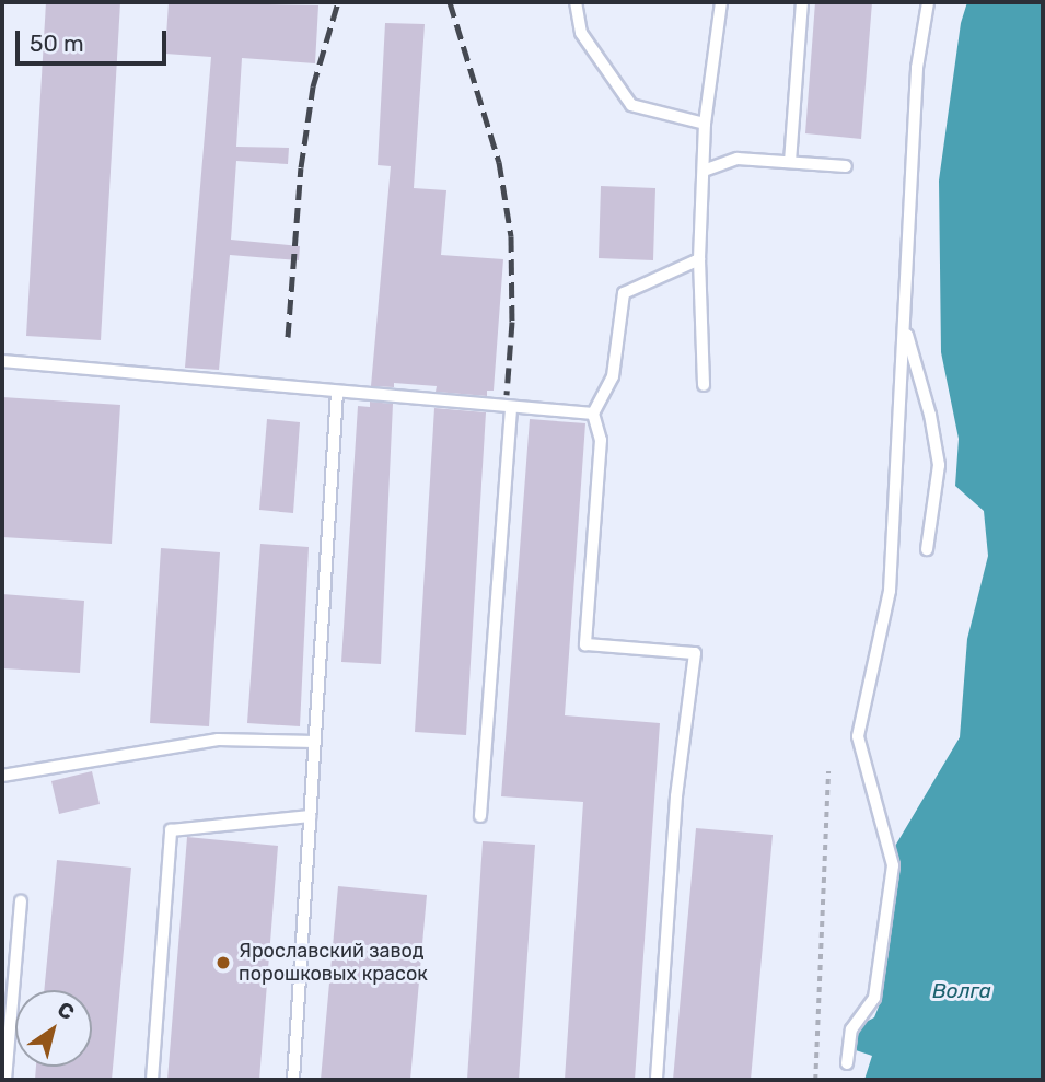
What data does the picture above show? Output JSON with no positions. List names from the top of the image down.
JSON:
{
  "water": ["Волга"],
  "places": ["Ярославский завод порошковых красок"],
  "scale_bar": "50 m",
  "north": "top right"
}
